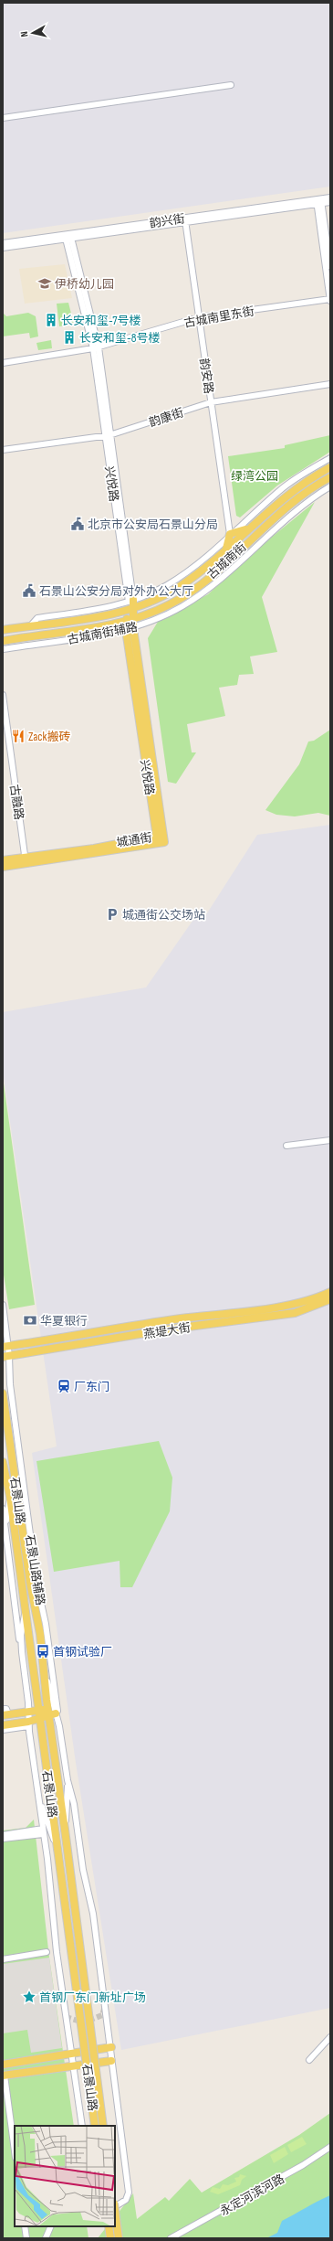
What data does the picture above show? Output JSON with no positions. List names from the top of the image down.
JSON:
{
  "streets": {
    "main road": [
      "兴悦路",
      "古城南街",
      "城通街",
      "燕堤大街",
      "石景山路"
    ],
    "street": [
      "韵兴街",
      "古城南里东街",
      "韵安路",
      "韵康街",
      "古城南街辅路",
      "古融路",
      "石景山路辅路",
      "永定河滨河路"
    ]
  },
  "crossings": [
    ["韵兴街", "韵安路"],
    ["韵兴街", "兴悦路"],
    ["古城南里东街", "韵安路"],
    ["古城南里东街", "兴悦路"],
    ["韵安路", "韵康街"],
    ["韵安路", "古城南街辅路"],
    ["韵康街", "兴悦路"],
    ["兴悦路", "古城南街"],
    ["兴悦路", "古城南街辅路"],
    ["兴悦路", "城通街"],
    ["古城南街", "古城南街辅路"],
    ["古融路", "城通街"],
    ["燕堤大街", "石景山路辅路"],
    ["石景山路", "石景山路辅路"]
  ],
  "parks": ["绿湾公园"],
  "places": {
    "school or university": ["伊桥幼儿园"],
    "building": ["长安和玺-7号楼", "长安和玺-8号楼"],
    "public building": ["北京市公安局石景山分局", "石景山公安分局对外办公大厅"],
    "restaurant": ["Zack搬砖"],
    "parking": ["城通街公交场站"],
    "bank": ["华夏银行"],
    "station": ["厂东门"],
    "bus stop": ["首钢试验厂"],
    "place": ["首钢厂东门新址广场"]
  },
  "north": "left"
}
